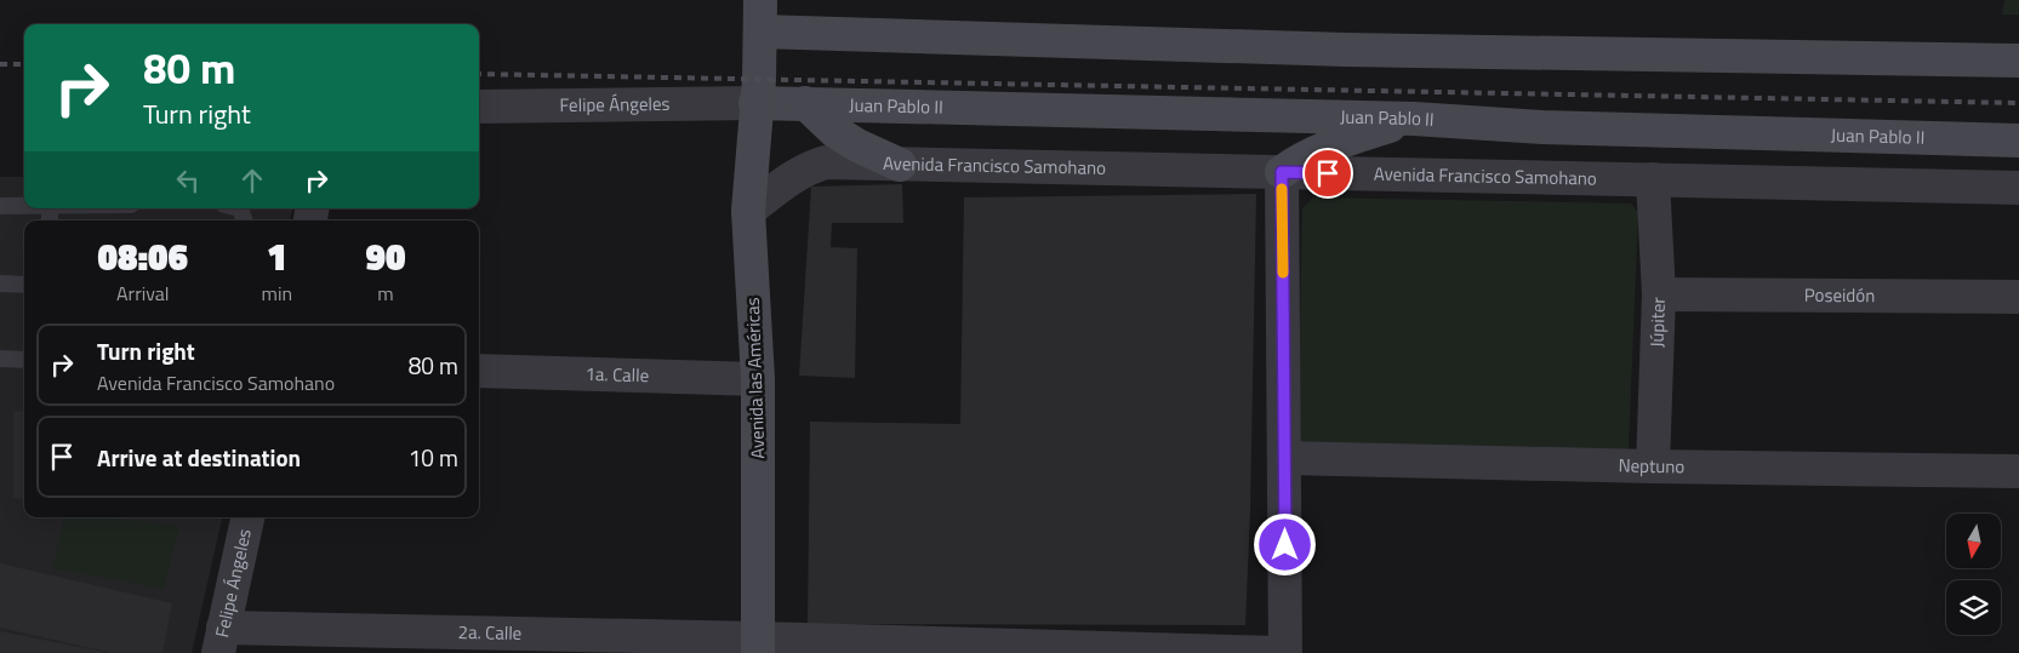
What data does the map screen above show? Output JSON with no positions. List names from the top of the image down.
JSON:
{
  "streets": {
    "main road": ["Juan Pablo II", "Avenida las Américas"],
    "street": [
      "Felipe Ángeles",
      "Avenida Francisco Samohano",
      "Poseidón",
      "Júpiter",
      "1a. Calle",
      "Neptuno",
      "2a. Calle"
    ]
  },
  "crossings": [
    ["Felipe Ángeles", "Juan Pablo II"],
    ["Felipe Ángeles", "Avenida las Américas"],
    ["Felipe Ángeles", "2a. Calle"],
    ["Juan Pablo II", "Avenida las Américas"],
    ["Avenida Francisco Samohano", "Júpiter"],
    ["Avenida Francisco Samohano", "Avenida las Américas"],
    ["Poseidón", "Júpiter"],
    ["Júpiter", "Neptuno"],
    ["1a. Calle", "Avenida las Américas"],
    ["Avenida las Américas", "2a. Calle"]
  ],
  "north": "bottom",
  "page": {
    "turn": ["80 m", "Turn right"],
    "eta": [
      "08:06",
      "Arrival",
      "1",
      "min",
      "90",
      "m"
    ],
    "list": [
      {
        "name": "Turn right",
        "note": "Avenida Francisco Samohano",
        "value": "80 m"
      },
      {
        "name": "Arrive at destination",
        "value": "10 m"
      }
    ]
  }
}
